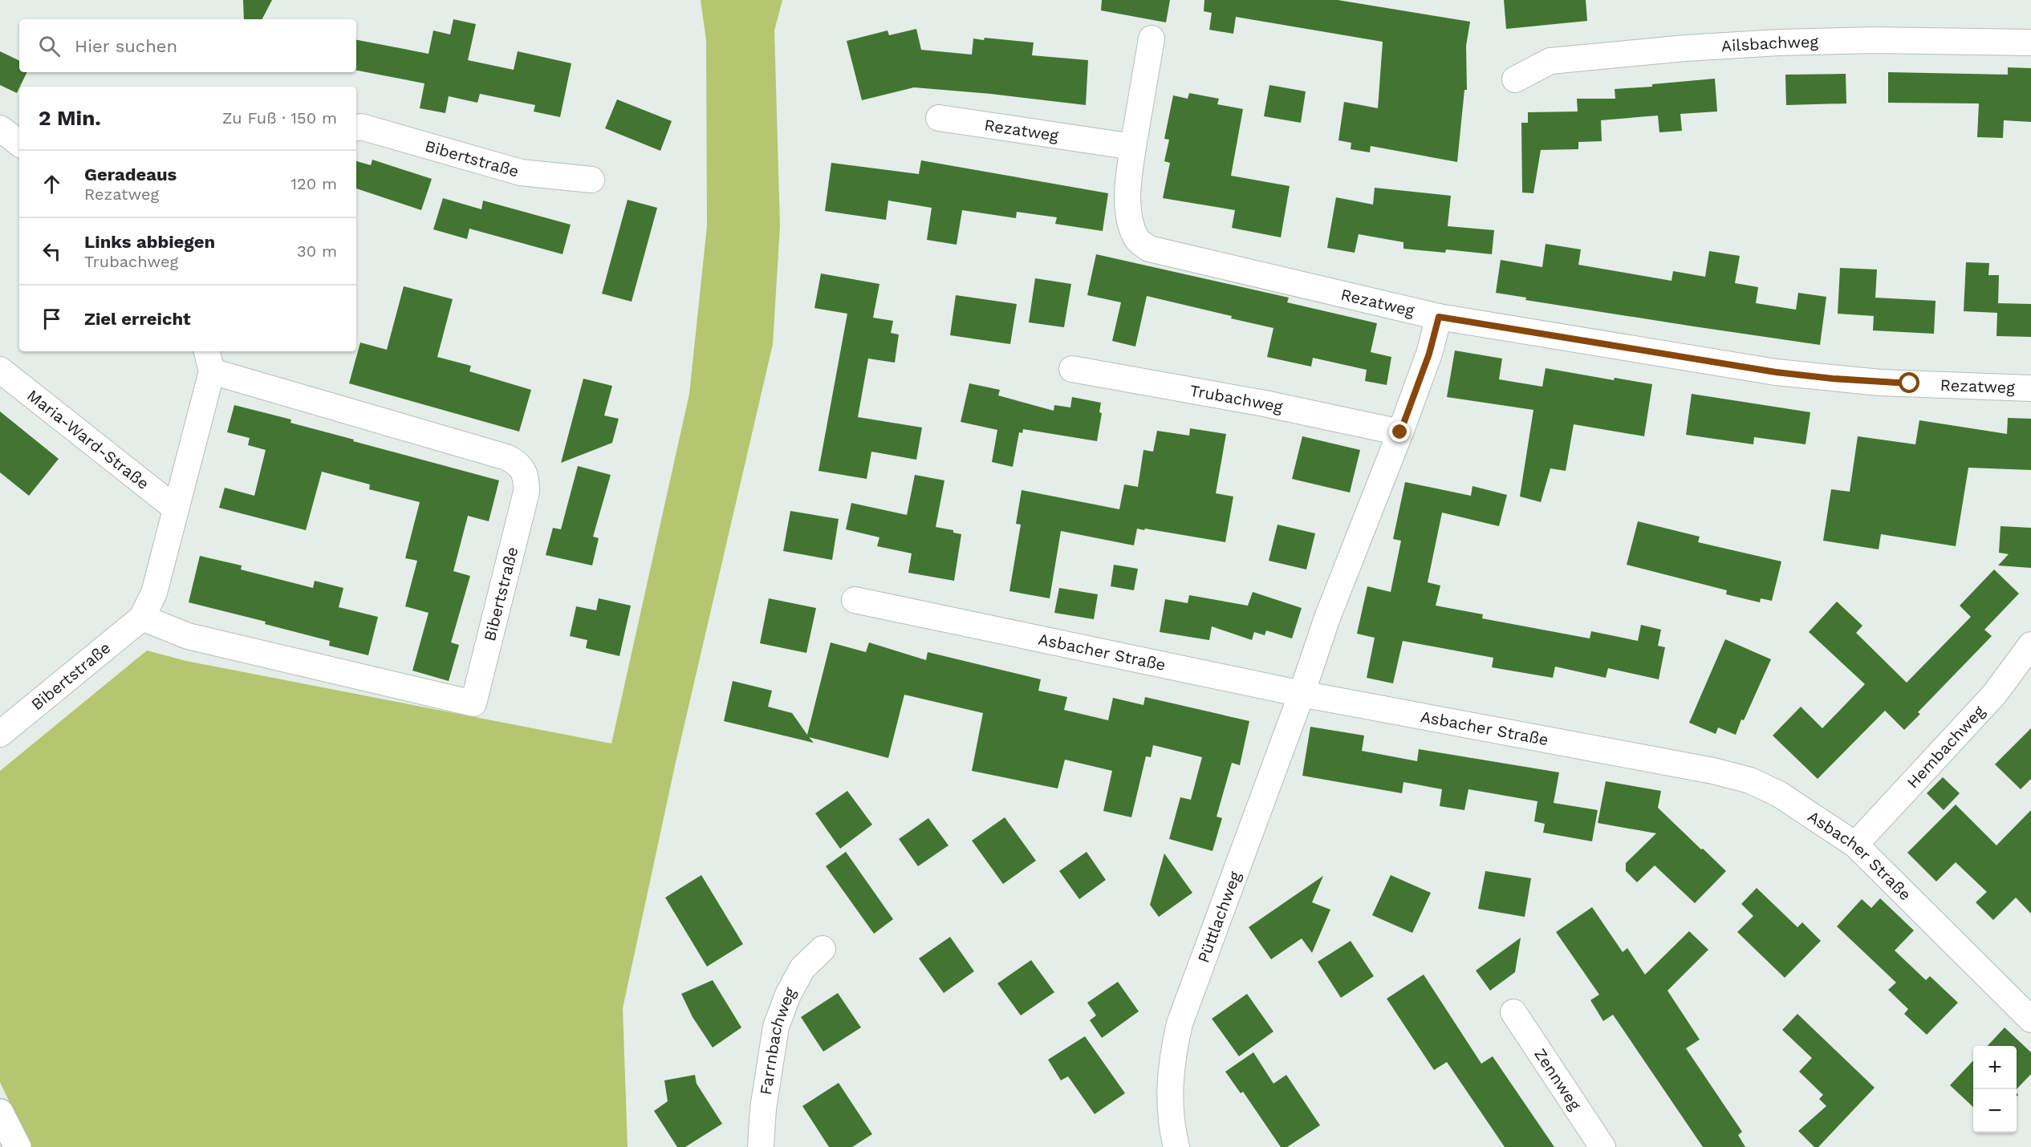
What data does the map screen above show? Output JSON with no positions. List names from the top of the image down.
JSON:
{
  "streets": {
    "street": [
      "Ailsbachweg",
      "Rezatweg",
      "Bibertstraße",
      "Trubachweg",
      "Maria-Ward-Straße",
      "Asbacher Straße",
      "Hembachweg",
      "Püttlachweg",
      "Farrnbachweg",
      "Zennweg"
    ]
  },
  "crossings": [
    ["Bibertstraße", "Maria-Ward-Straße"],
    ["Asbacher Straße", "Hembachweg"],
    ["Asbacher Straße", "Püttlachweg"]
  ],
  "page": {
    "search": "Hier suchen",
    "heading": ["2 Min.", "Zu Fuß · 150 m"],
    "list": [
      ["Geradeaus", "Rezatweg", "120 m"],
      ["Links abbiegen", "Trubachweg", "30 m"],
      "Ziel erreicht"
    ],
    "map_buttons": ["+", "−"]
  }
}
